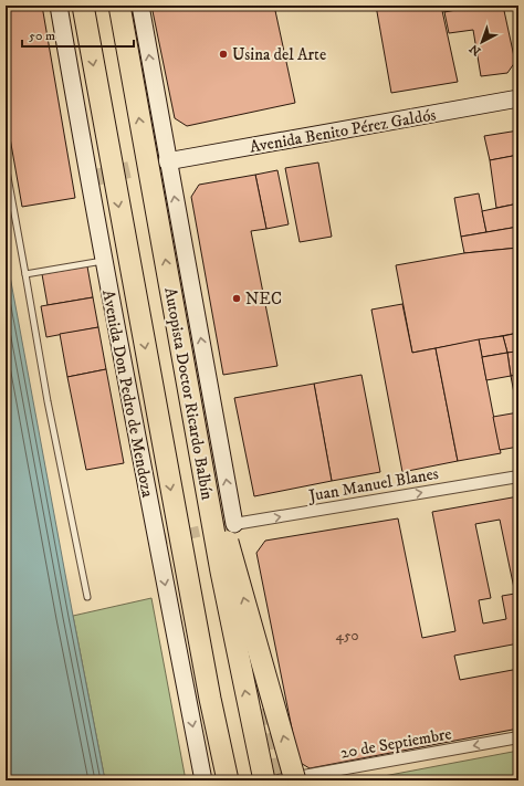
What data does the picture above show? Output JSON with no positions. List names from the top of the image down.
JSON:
{
  "streets": {
    "highway": ["Autopista Doctor Ricardo Balbín"],
    "main road": ["Avenida Benito Pérez Galdós", "Avenida Don Pedro de Mendoza"],
    "street": ["Juan Manuel Blanes", "20 de Septiembre"]
  },
  "one_way": ["Juan Manuel Blanes", "20 de Septiembre"],
  "places": ["Usina del Arte", "NEC"],
  "house_numbers": ["450"],
  "scale_bar": "50 m",
  "north": "bottom left"
}
